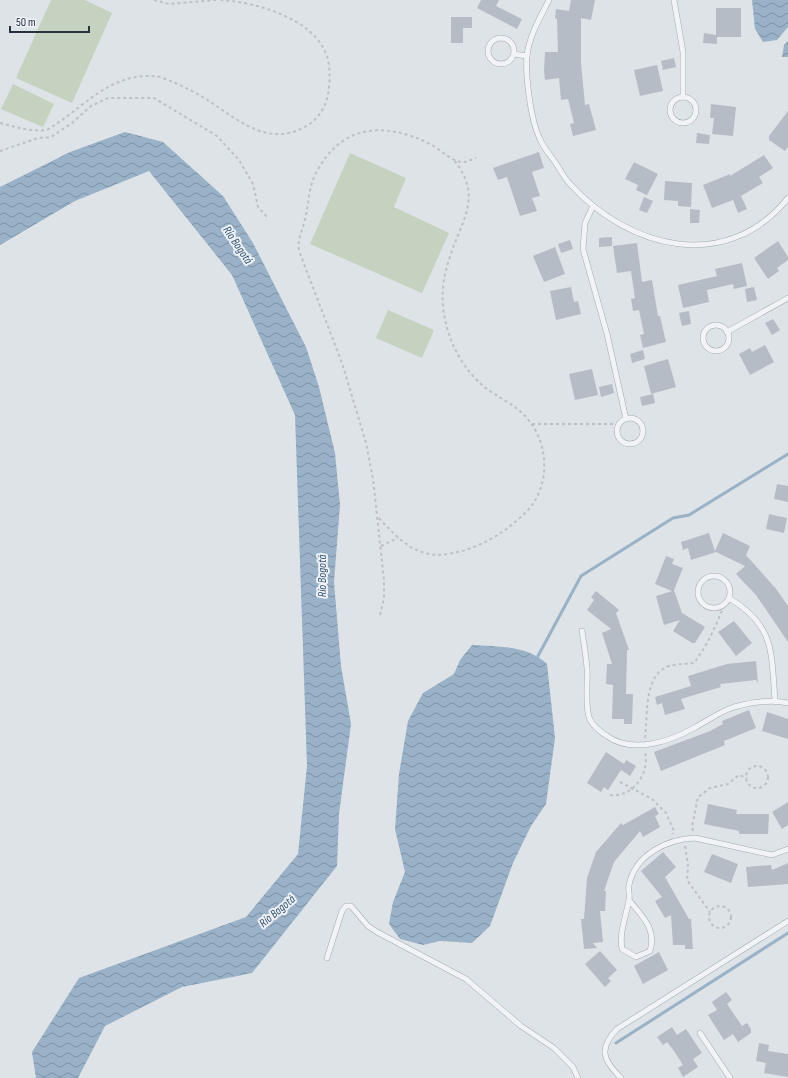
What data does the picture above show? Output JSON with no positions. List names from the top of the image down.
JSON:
{
  "water": ["Río Bogotá"],
  "scale_bar": "50 m"
}
